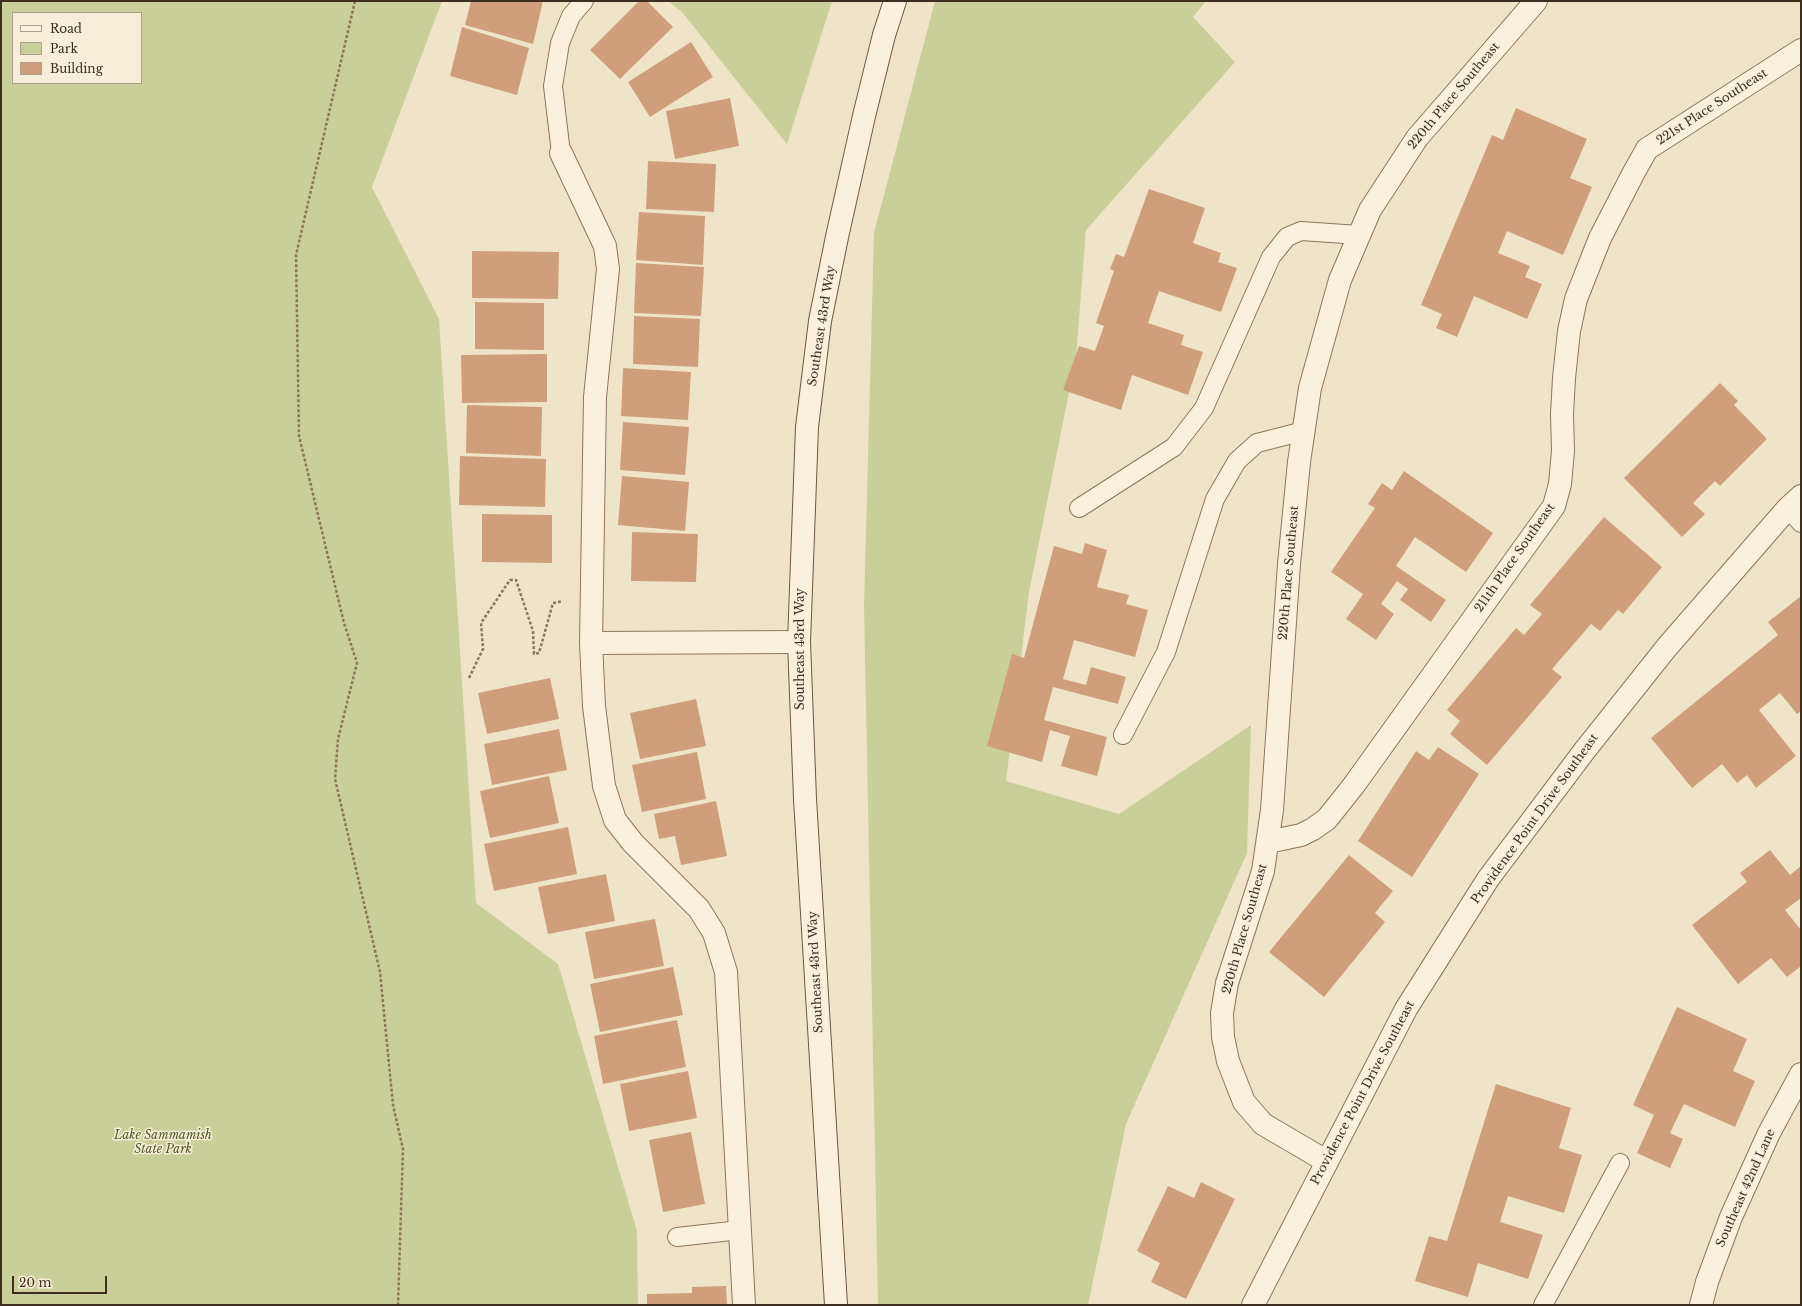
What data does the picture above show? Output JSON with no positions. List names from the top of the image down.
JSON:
{
  "streets": {
    "street": [
      "220th Place Southeast",
      "221st Place Southeast",
      "Southeast 43rd Way",
      "211th Place Southeast",
      "Providence Point Drive Southeast",
      "Southeast 42nd Lane"
    ]
  },
  "crossings": [
    ["220th Place Southeast", "211th Place Southeast"],
    ["220th Place Southeast", "Providence Point Drive Southeast"],
    ["221st Place Southeast", "211th Place Southeast"]
  ],
  "parks": ["Lake Sammamish State Park"],
  "legend": ["Road", "Park", "Building"],
  "scale_bar": "20 m"
}
